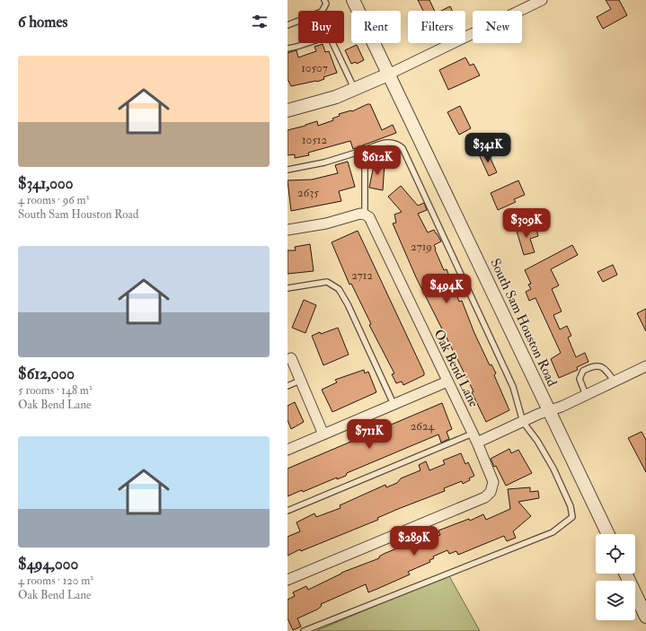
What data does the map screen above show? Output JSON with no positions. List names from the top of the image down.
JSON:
{
  "streets": {
    "street": ["South Sam Houston Road", "Oak Bend Lane"]
  },
  "house_numbers": [
    "10507",
    "10512",
    "2635",
    "2719",
    "2712",
    "2624"
  ],
  "page": {
    "heading": "6 homes",
    "chip": [
      "Buy",
      "Rent",
      "Filters",
      "New"
    ],
    "list": [
      {
        "name": "$341,000",
        "note": "4 rooms · 96 m² · South Sam Houston Road"
      },
      {
        "name": "$612,000",
        "note": "5 rooms · 148 m² · Oak Bend Lane"
      },
      {
        "name": "$494,000",
        "note": "4 rooms · 120 m² · Oak Bend Lane"
      }
    ],
    "price": [
      "$341K",
      "$612K",
      "$309K",
      "$494K",
      "$711K",
      "$289K"
    ]
  }
}
